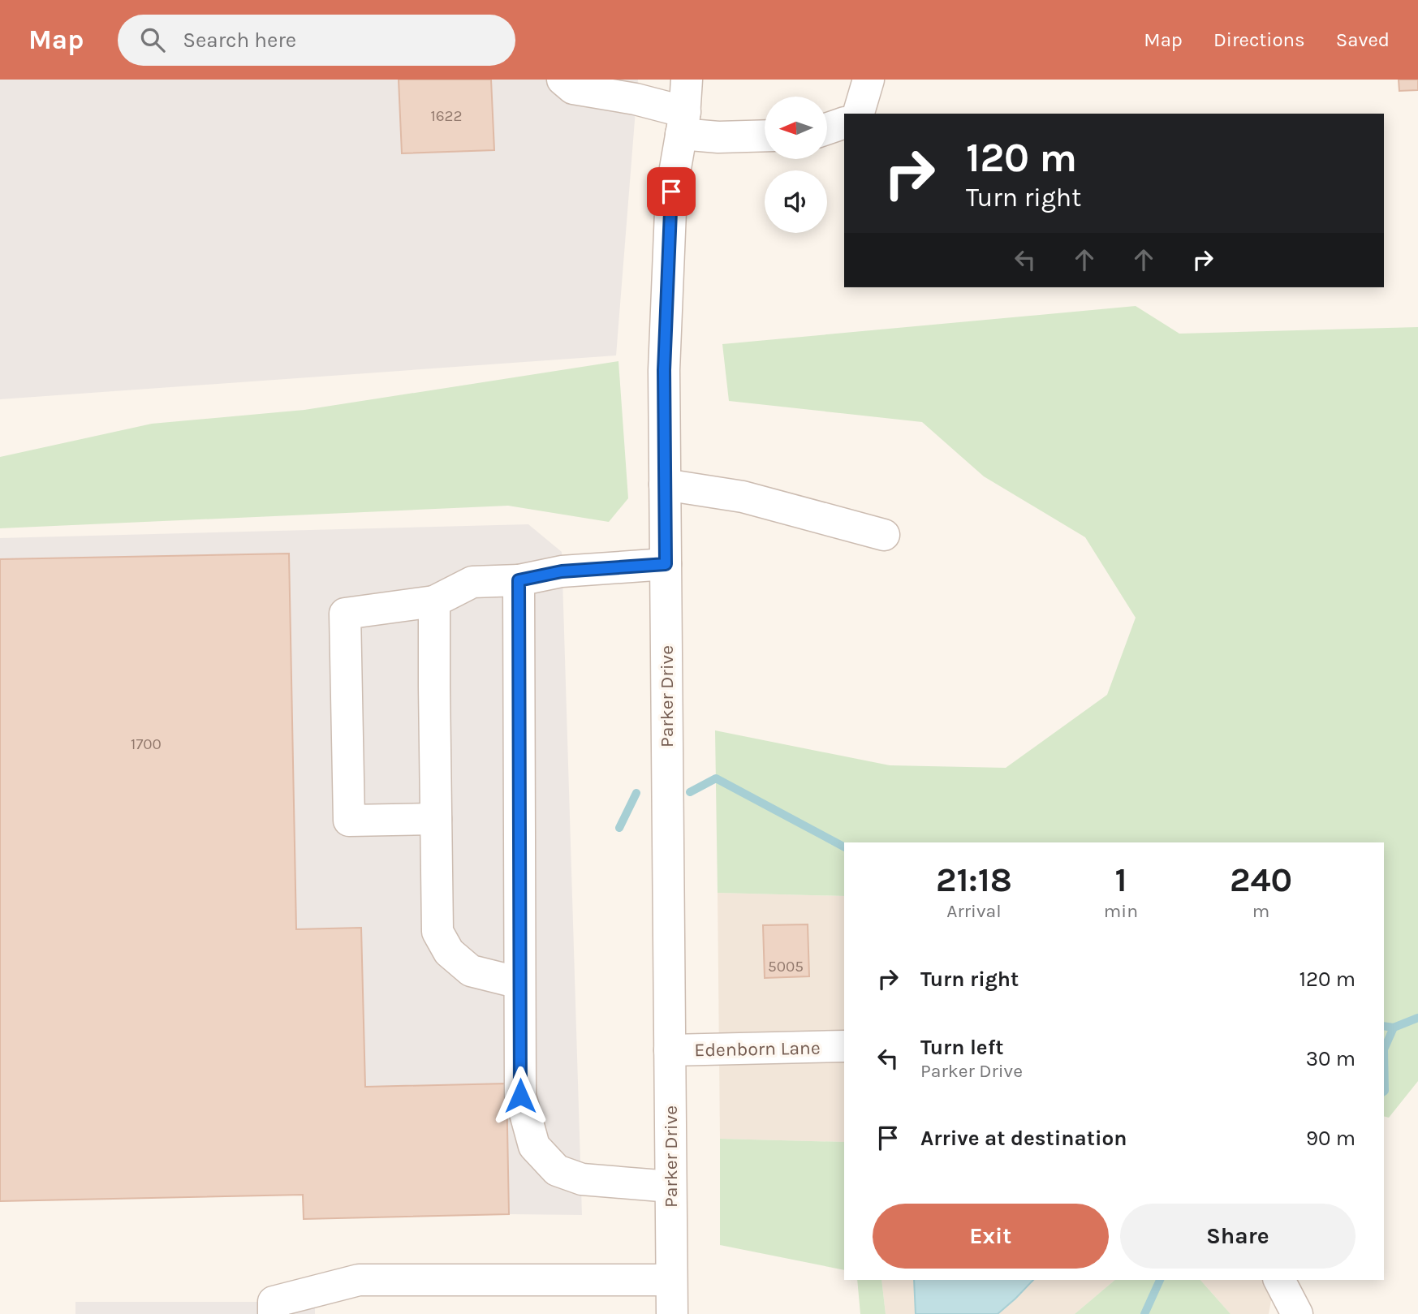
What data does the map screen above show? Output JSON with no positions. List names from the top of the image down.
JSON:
{
  "streets": {
    "street": ["Parker Drive", "Edenborn Lane"]
  },
  "crossings": [
    ["Parker Drive", "Edenborn Lane"]
  ],
  "house_numbers": ["1622", "1700", "5005"],
  "north": "left",
  "page": {
    "header": "Map",
    "search": "Search here",
    "nav": ["Map", "Directions", "Saved"],
    "turn": ["120 m", "Turn right"],
    "eta": [
      "21:18",
      "Arrival",
      "1",
      "min",
      "240",
      "m"
    ],
    "list": [
      {
        "name": "Turn right",
        "value": "120 m"
      },
      {
        "name": "Turn left",
        "note": "Parker Drive",
        "value": "30 m"
      },
      {
        "name": "Arrive at destination",
        "value": "90 m"
      }
    ],
    "buttons": ["Exit", "Share"]
  }
}
